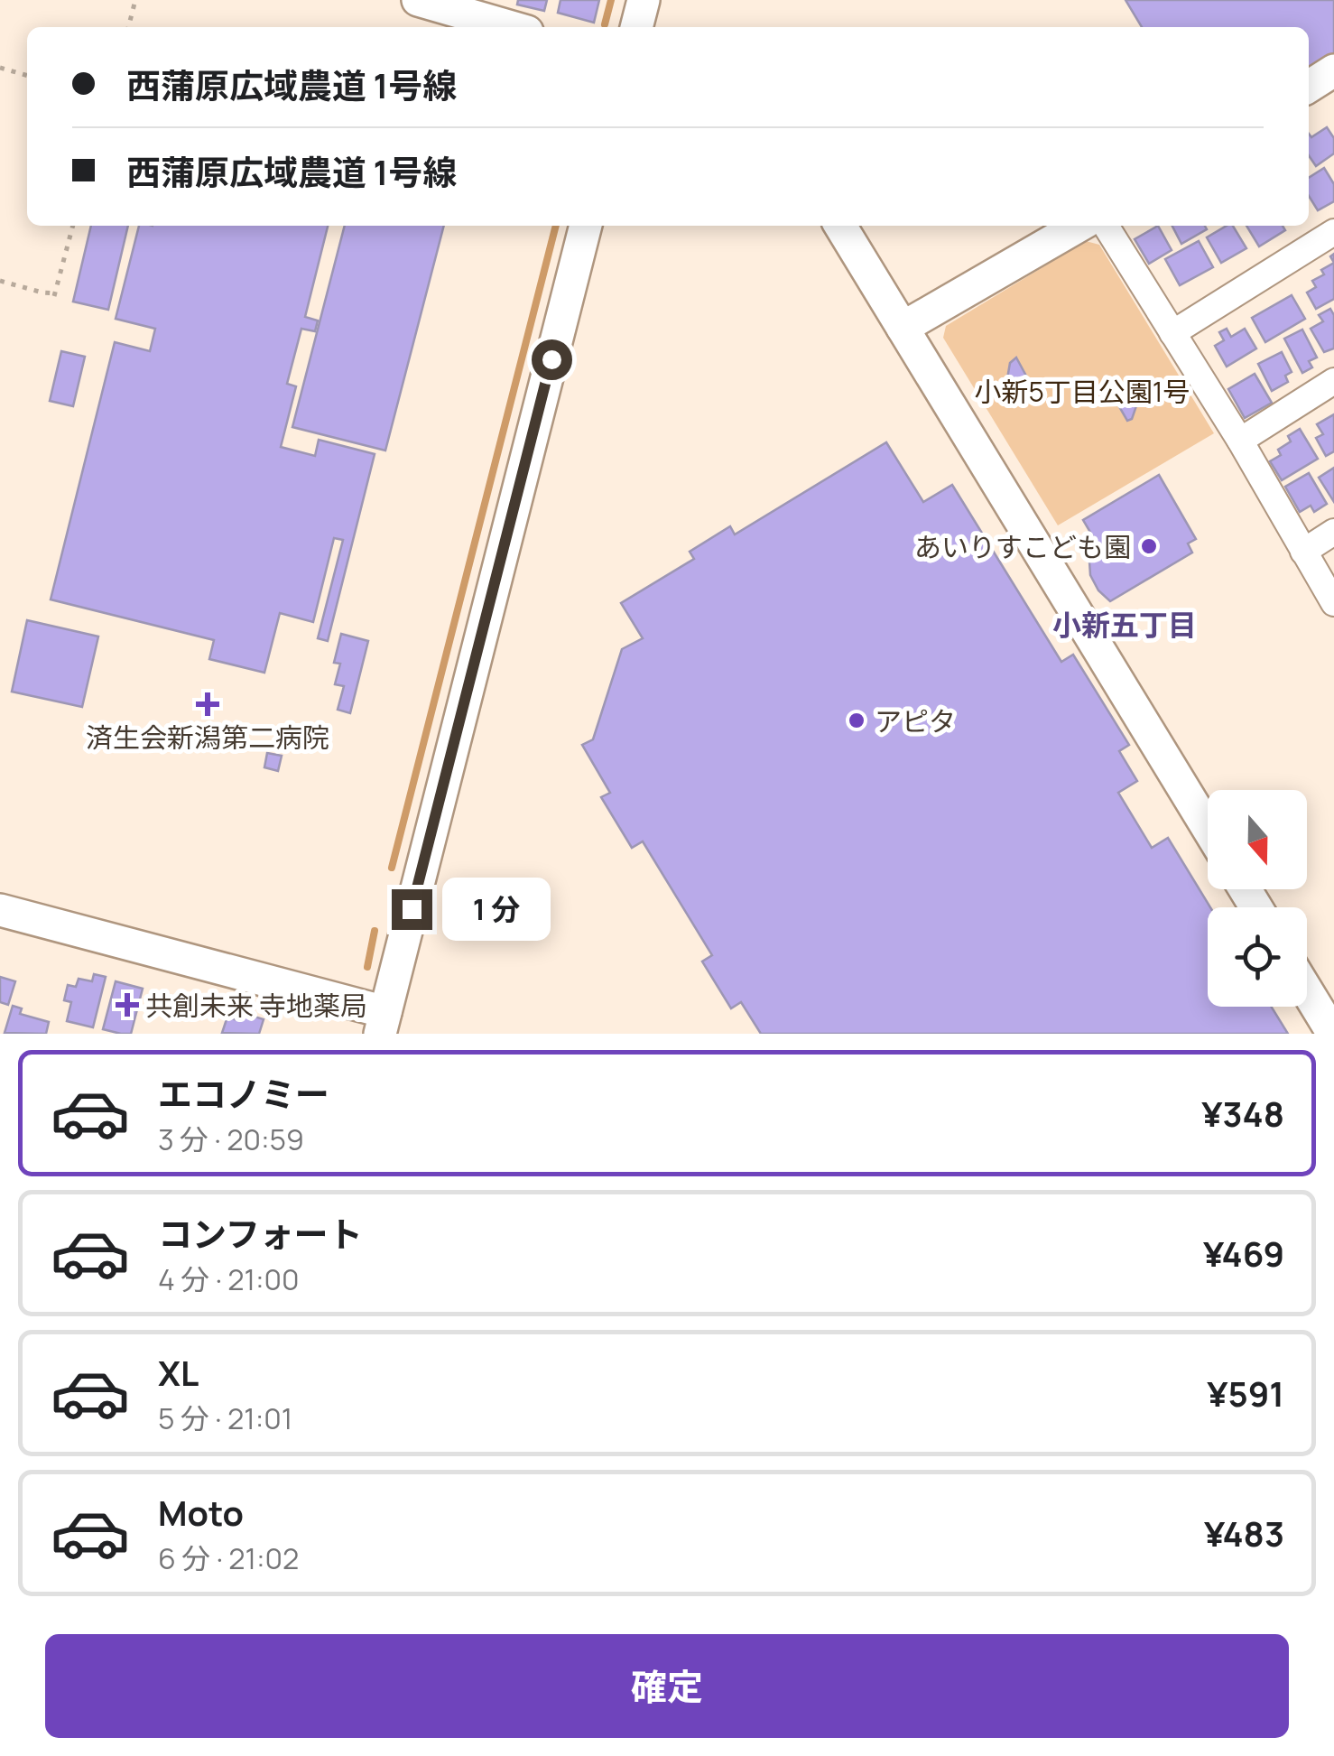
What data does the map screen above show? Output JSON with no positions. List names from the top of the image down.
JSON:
{
  "districts": ["小新五丁目"],
  "parks": ["小新5丁目公園1号"],
  "places": {
    "other": ["あいりすこども園", "アピタ"],
    "health": ["済生会新潟第二病院", "共創未来 寺地薬局"]
  },
  "north": "bottom",
  "page": {
    "banner": ["西蒲原広域農道 1号線", "西蒲原広域農道 1号線"],
    "bubble": "1 分",
    "list": [
      {
        "name": "エコノミー",
        "note": "3 分 · 20:59",
        "value": "¥348"
      },
      {
        "name": "コンフォート",
        "note": "4 分 · 21:00",
        "value": "¥469"
      },
      {
        "name": "XL",
        "note": "5 分 · 21:01",
        "value": "¥591"
      },
      {
        "name": "Moto",
        "note": "6 分 · 21:02",
        "value": "¥483"
      }
    ],
    "buttons": "確定"
  }
}
